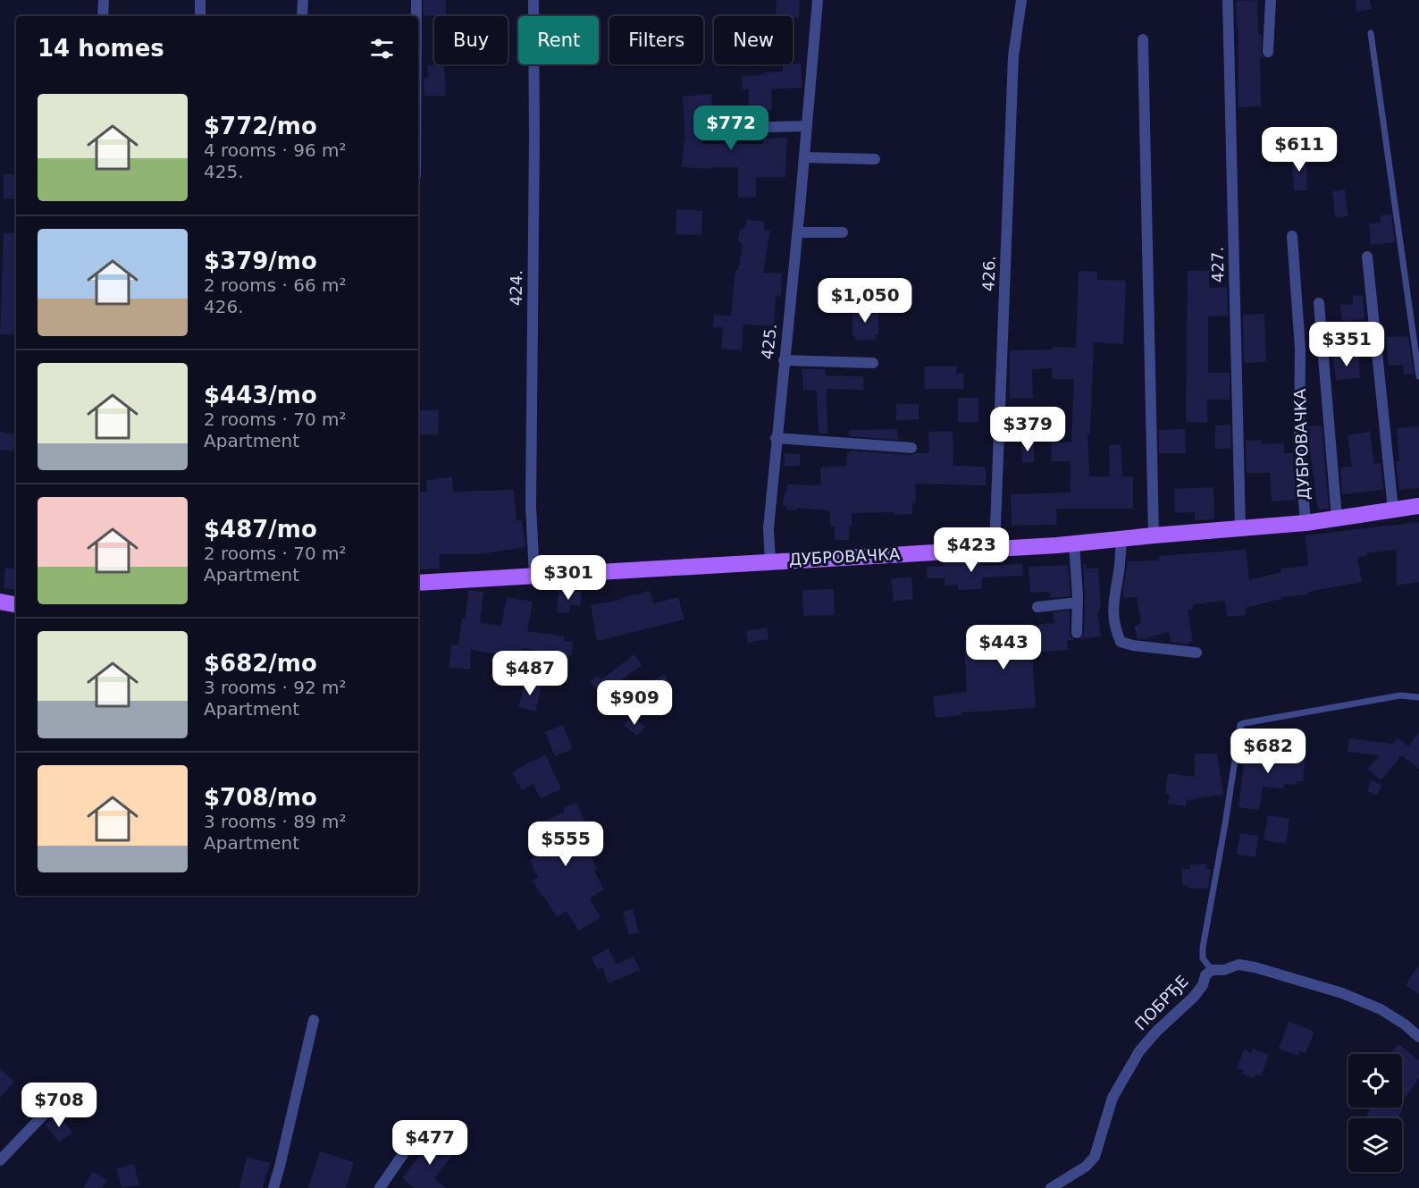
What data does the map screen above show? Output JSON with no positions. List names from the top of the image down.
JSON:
{
  "streets": {
    "main road": ["ДУБРОВАЧКА"],
    "street": [
      "427.",
      "426.",
      "424.",
      "425.",
      "ПОБРЂЕ"
    ]
  },
  "crossings": [
    ["427.", "ДУБРОВАЧКА"],
    ["426.", "ДУБРОВАЧКА"],
    ["424.", "ДУБРОВАЧКА"],
    ["425.", "ДУБРОВАЧКА"]
  ],
  "page": {
    "chip": [
      "Buy",
      "Rent",
      "Filters",
      "New"
    ],
    "heading": "14 homes",
    "list": [
      {
        "name": "$772/mo",
        "note": "4 rooms · 96 m² · 425."
      },
      {
        "name": "$379/mo",
        "note": "2 rooms · 66 m² · 426."
      },
      {
        "name": "$443/mo",
        "note": "2 rooms · 70 m² · Apartment"
      },
      {
        "name": "$487/mo",
        "note": "2 rooms · 70 m² · Apartment"
      },
      {
        "name": "$682/mo",
        "note": "3 rooms · 92 m² · Apartment"
      },
      {
        "name": "$708/mo",
        "note": "3 rooms · 89 m² · Apartment"
      }
    ],
    "price": [
      "$772",
      "$611",
      "$1,050",
      "$351",
      "$379",
      "$423",
      "$301",
      "$443",
      "$487",
      "$909",
      "$682",
      "$555",
      "$708",
      "$477"
    ]
  }
}
